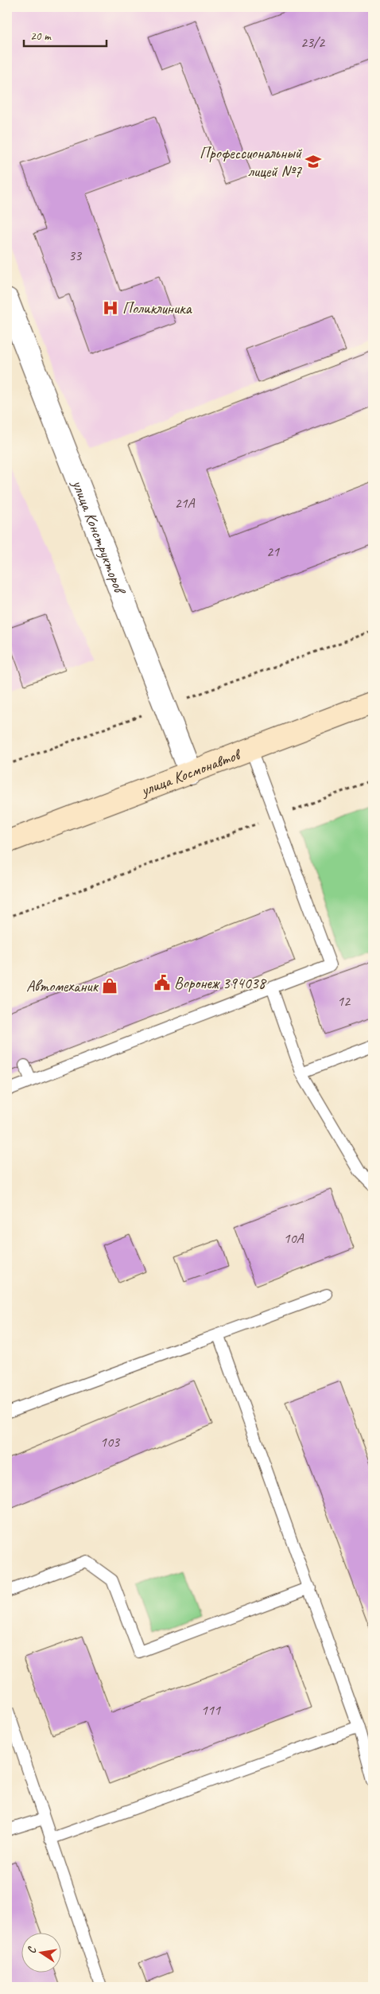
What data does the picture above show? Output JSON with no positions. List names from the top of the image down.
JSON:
{
  "streets": {
    "main road": ["улица Космонавтов"],
    "street": ["улица Конструкторов"]
  },
  "crossings": [
    ["улица Конструкторов", "улица Космонавтов"]
  ],
  "places": {
    "school or university": ["Профессиональный лицей №7"],
    "hospital": ["Поликлиника"],
    "public building": ["Воронеж 394038"],
    "shop": ["Автомеханик"]
  },
  "house_numbers": [
    "23/2",
    "33",
    "21А",
    "21",
    "12",
    "10А",
    "103",
    "111"
  ],
  "scale_bar": "20 m",
  "north": "left"
}
